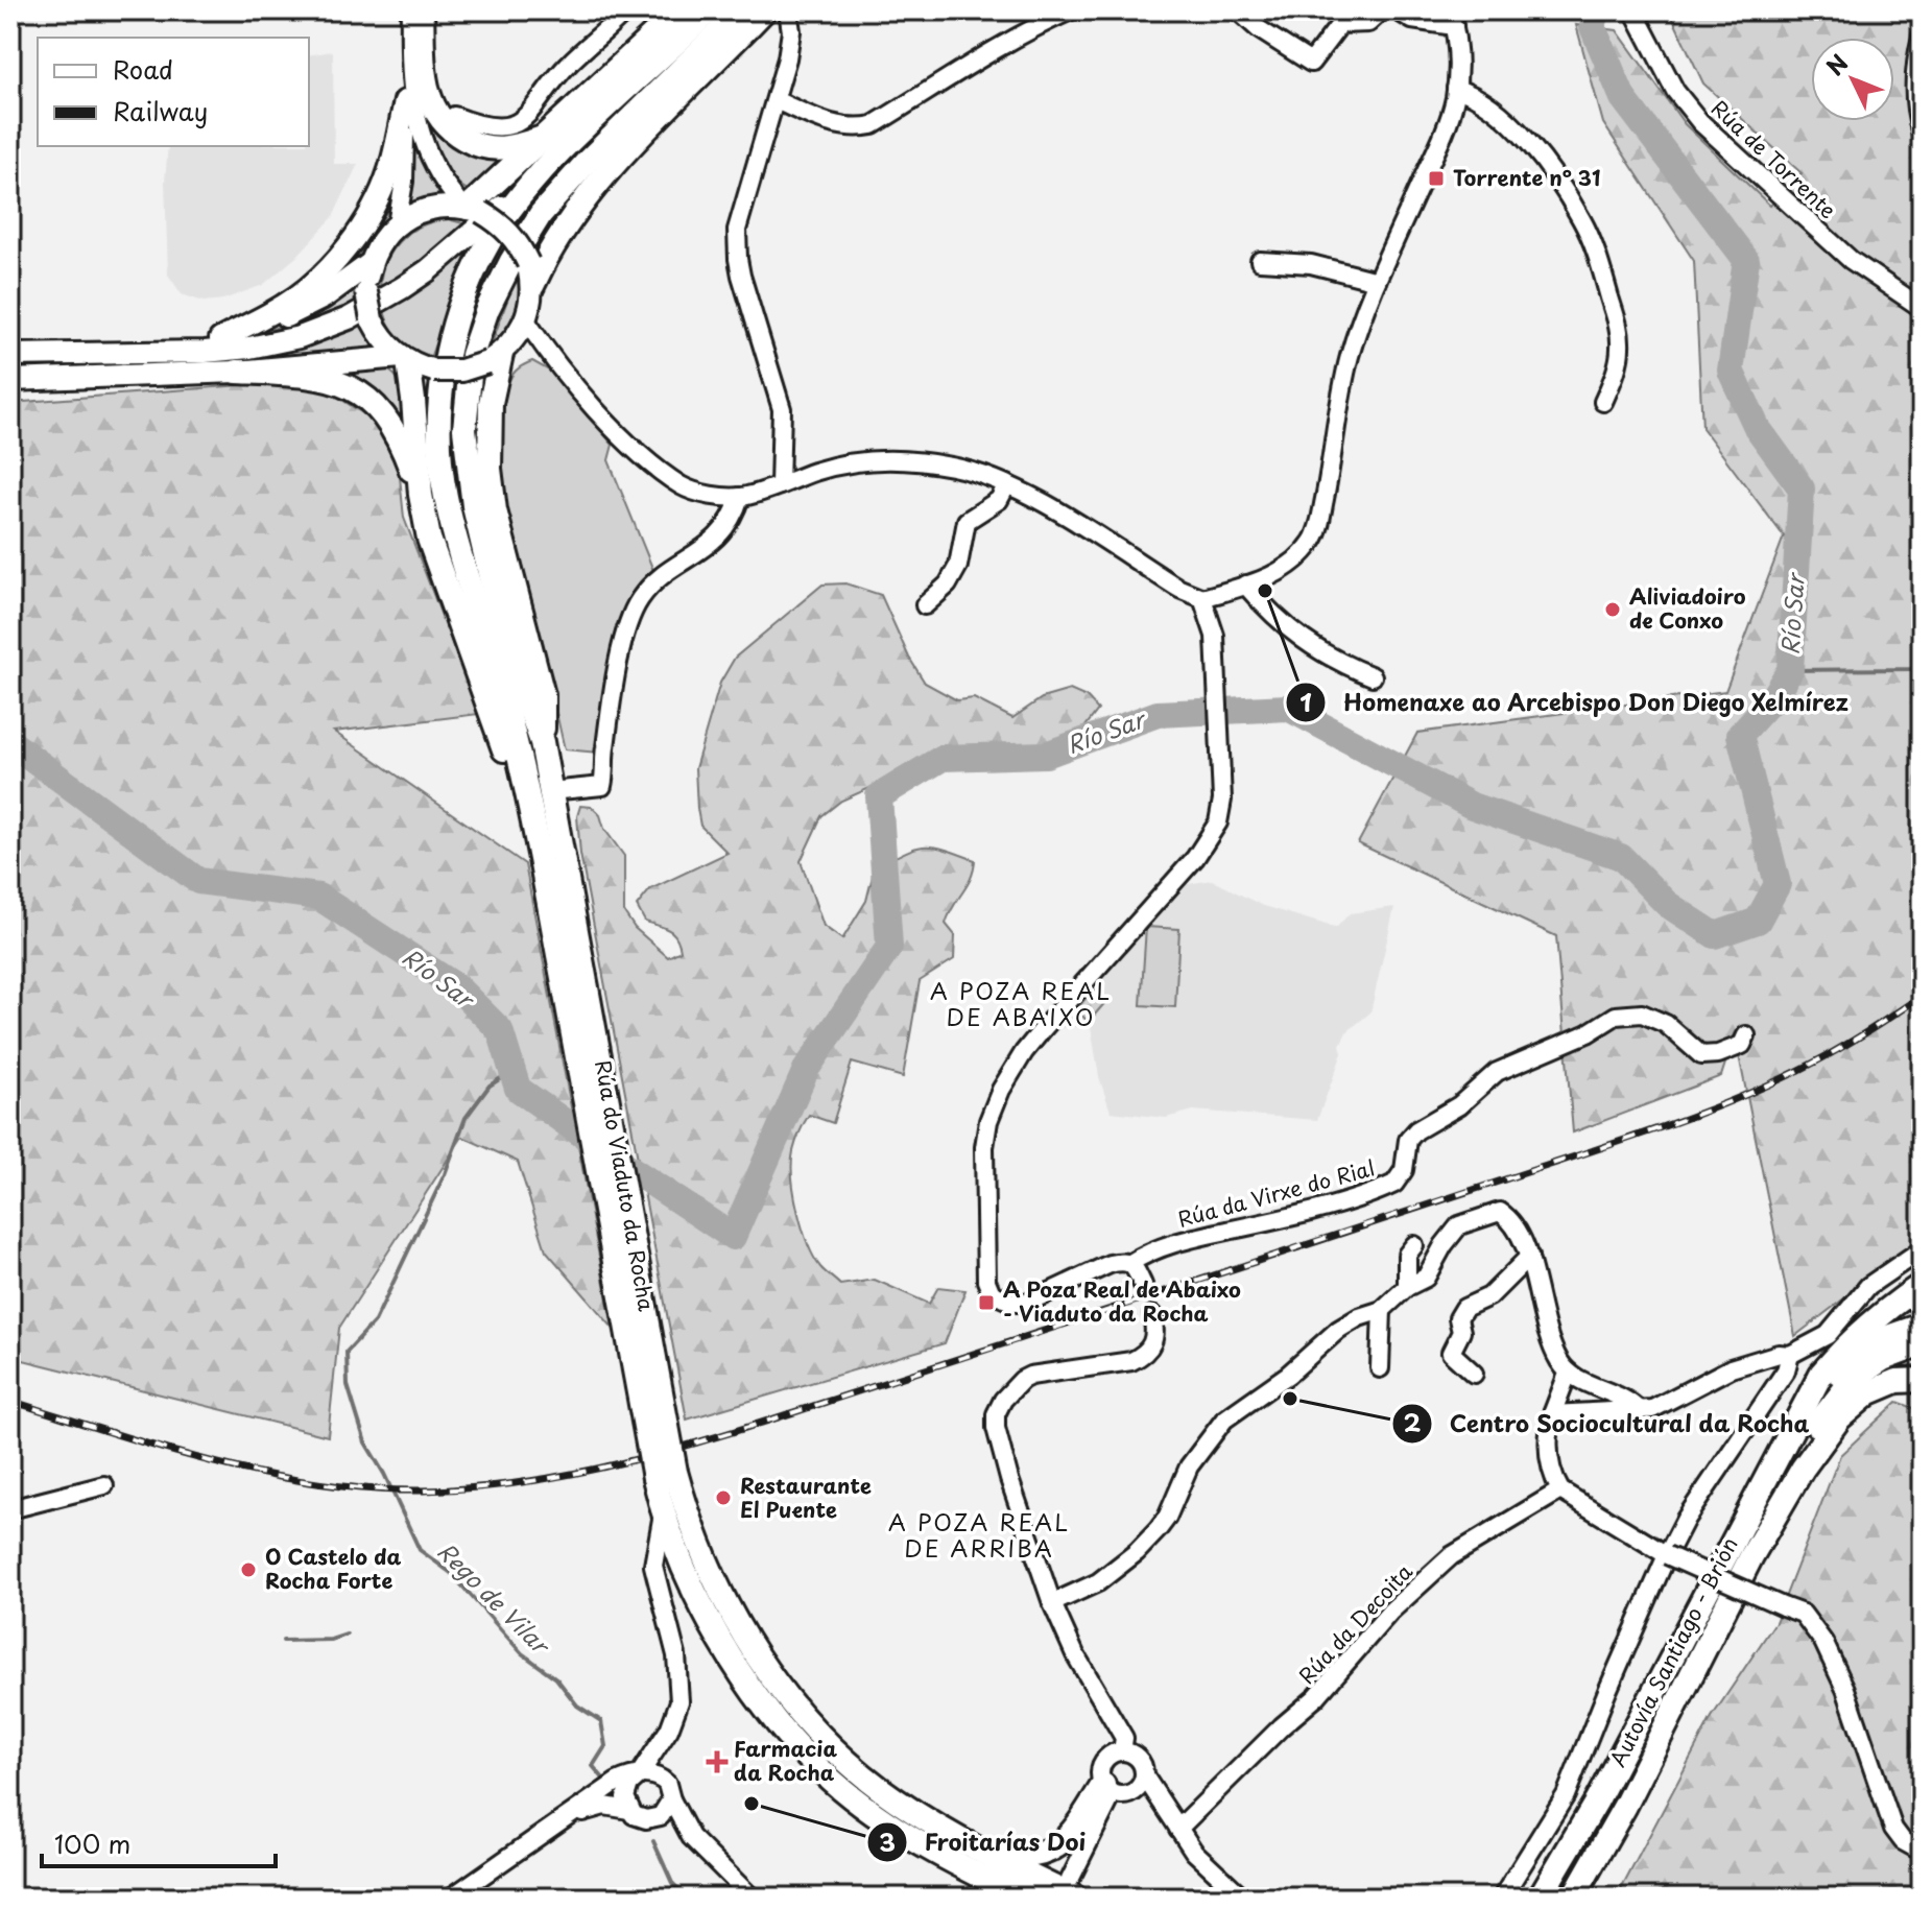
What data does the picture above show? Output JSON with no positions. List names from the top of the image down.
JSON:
{
  "streets": {
    "highway": ["Rúa do Viaduto da Rocha", "Autovía Santiago - Brión"],
    "street": ["Rúa de Torrente", "Rúa da Virxe do Rial", "Rúa da Decoita"]
  },
  "districts": ["A POZA REAL DE ABAIXO", "A POZA REAL DE ARRIBA"],
  "water": ["Río Sar", "Rego de Vilar"],
  "places": {
    "transit": ["Torrente n° 31", "A Poza Real de Abaixo - Viaduto da Rocha"],
    "other": [
      "Homenaxe ao Arcebispo Don Diego Xelmírez",
      "Aliviadoiro de Conxo",
      "Centro Sociocultural da Rocha",
      "Restaurante El Puente",
      "O Castelo da Rocha Forte",
      "Froitarías Doi"
    ],
    "health": ["Farmacia da Rocha"]
  },
  "legend": ["Road", "Railway"],
  "scale_bar": "100 m",
  "north": "top left"
}
